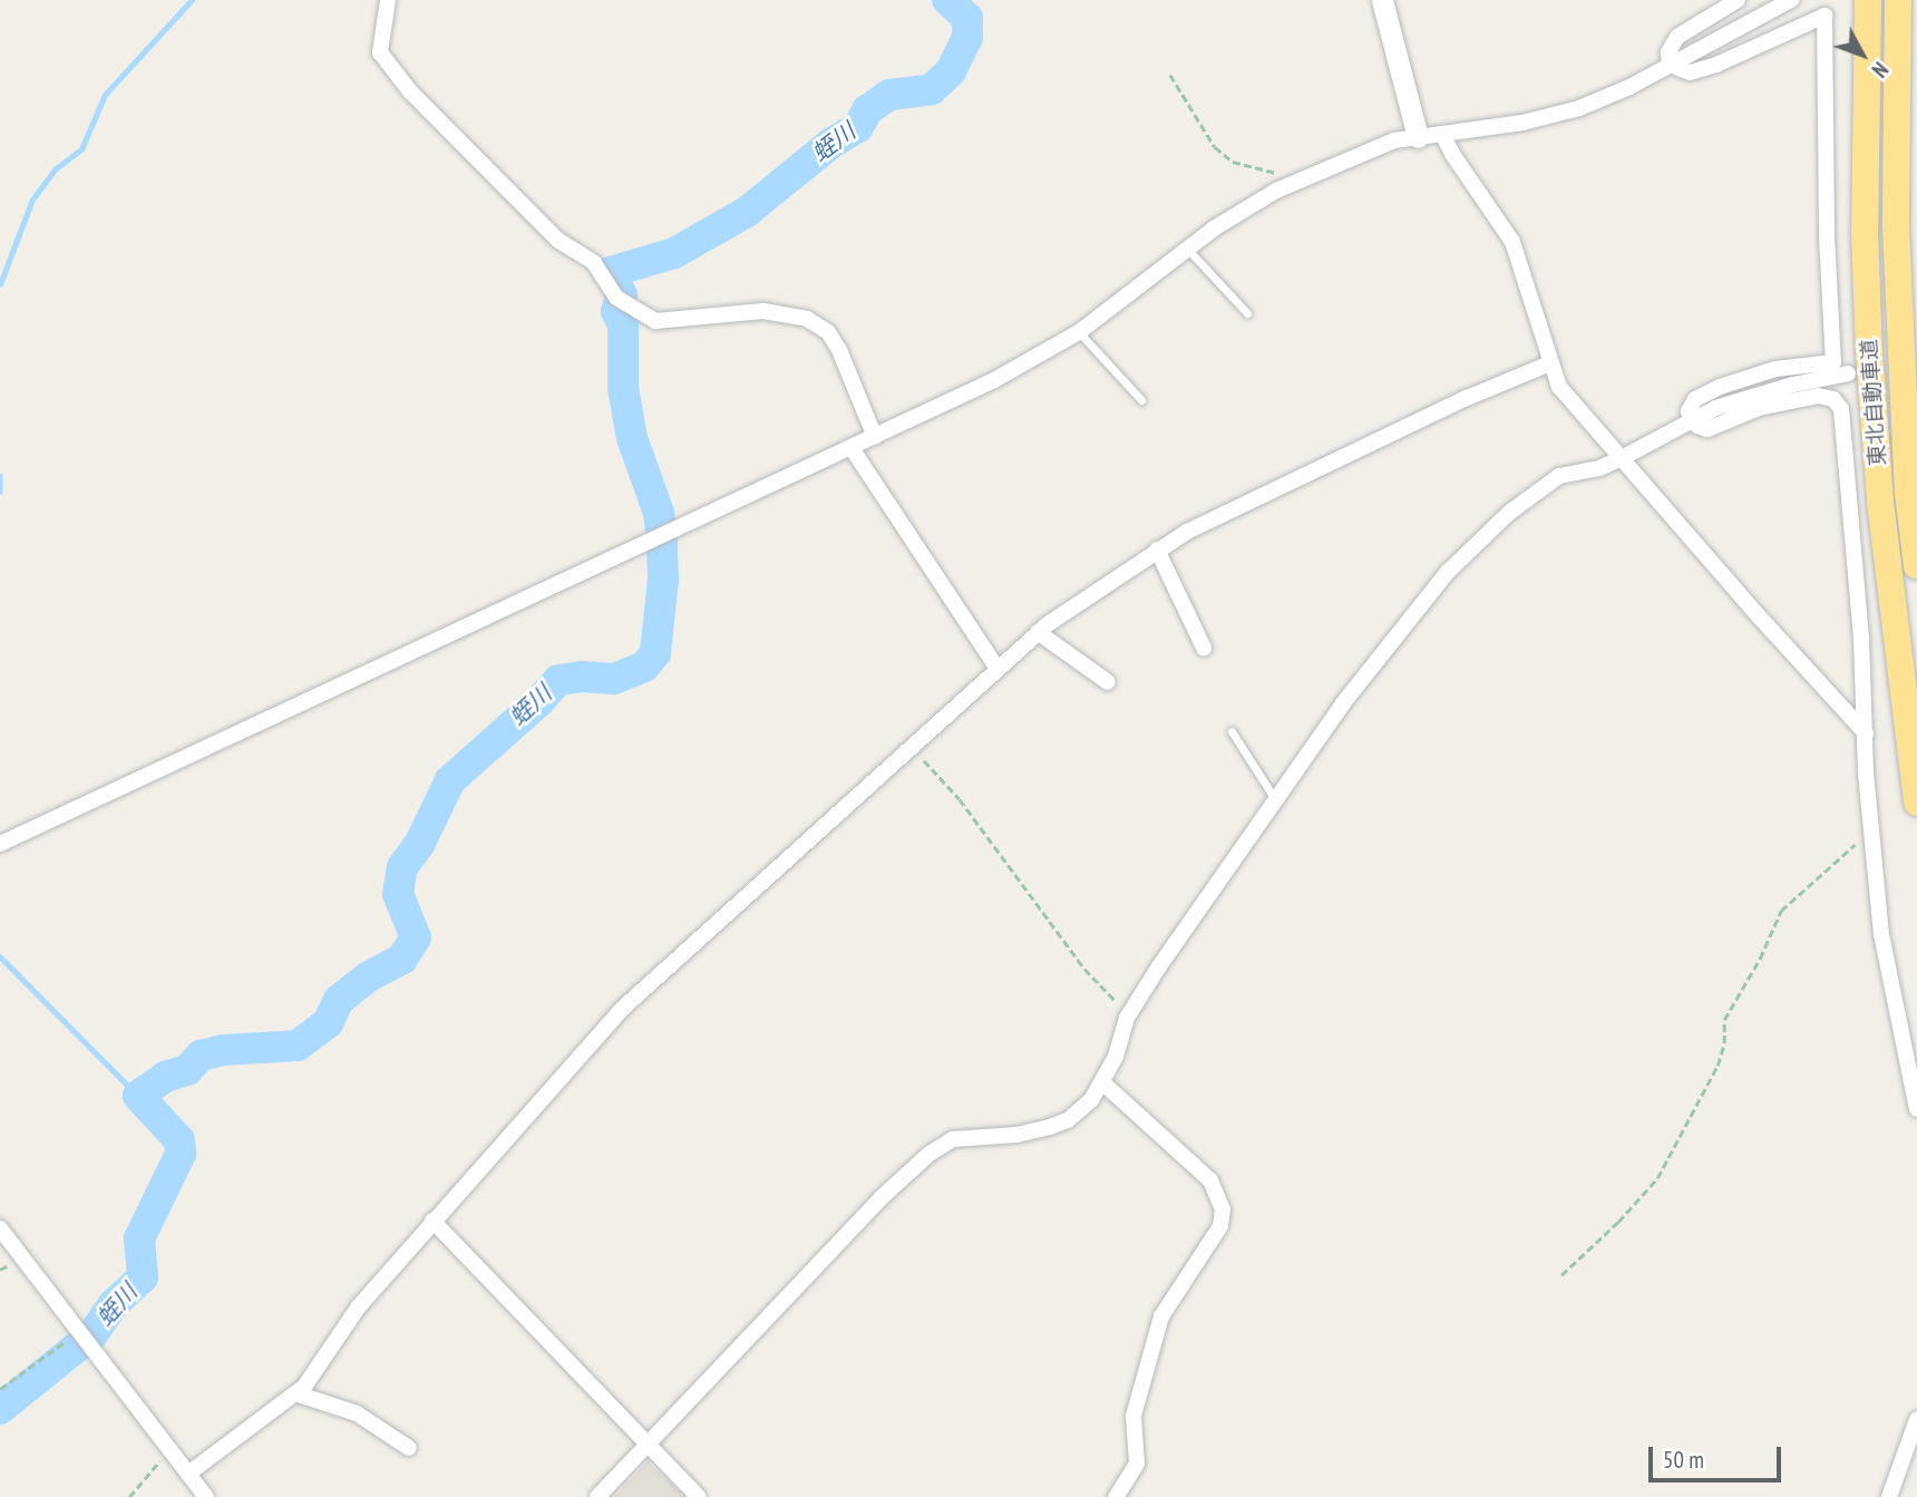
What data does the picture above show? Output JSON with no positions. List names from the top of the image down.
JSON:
{
  "streets": {
    "highway": ["東北自動車道"]
  },
  "water": ["蛭川"],
  "scale_bar": "50 m",
  "north": "bottom right"
}
